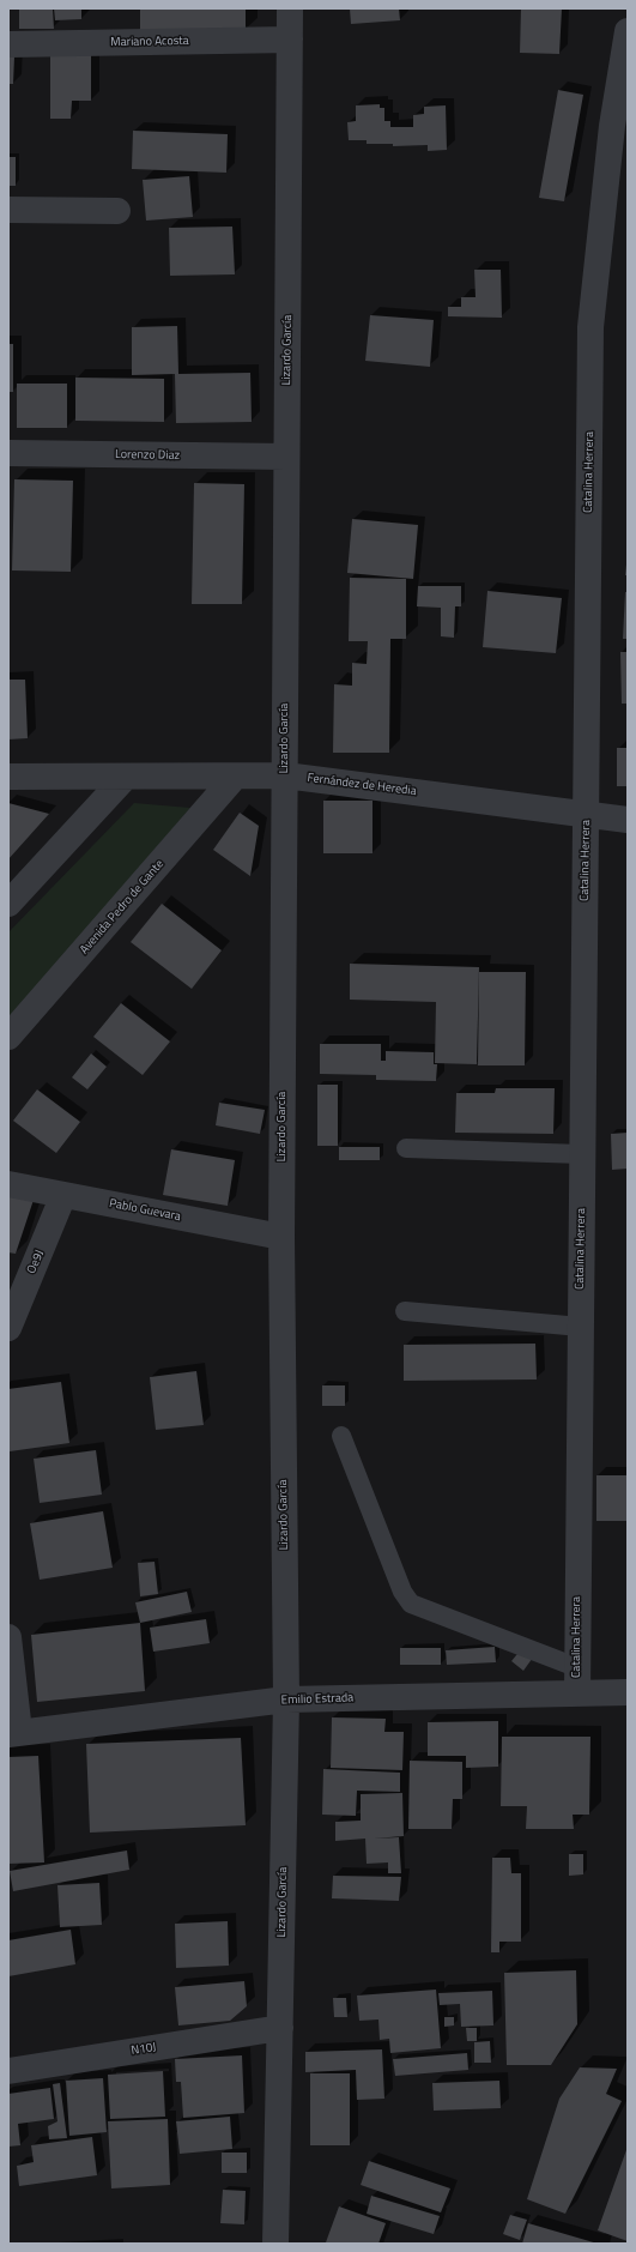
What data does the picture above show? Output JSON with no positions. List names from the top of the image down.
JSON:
{
  "streets": {
    "street": [
      "Mariano Acosta",
      "Lizardo García",
      "Lorenzo Diaz",
      "Catalina Herrera",
      "Fernández de Heredia",
      "Avenida Pedro de Gante",
      "Pablo Guevara",
      "Oe9J",
      "Emilio Estrada",
      "N10J"
    ]
  },
  "crossings": [
    ["Mariano Acosta", "Lizardo García"],
    ["Lizardo García", "Lorenzo Diaz"],
    ["Lizardo García", "Fernández de Heredia"],
    ["Lizardo García", "Pablo Guevara"],
    ["Lizardo García", "Emilio Estrada"],
    ["Lizardo García", "N10J"],
    ["Catalina Herrera", "Fernández de Heredia"],
    ["Catalina Herrera", "Emilio Estrada"],
    ["Fernández de Heredia", "Avenida Pedro de Gante"],
    ["Pablo Guevara", "Oe9J"]
  ]
}
